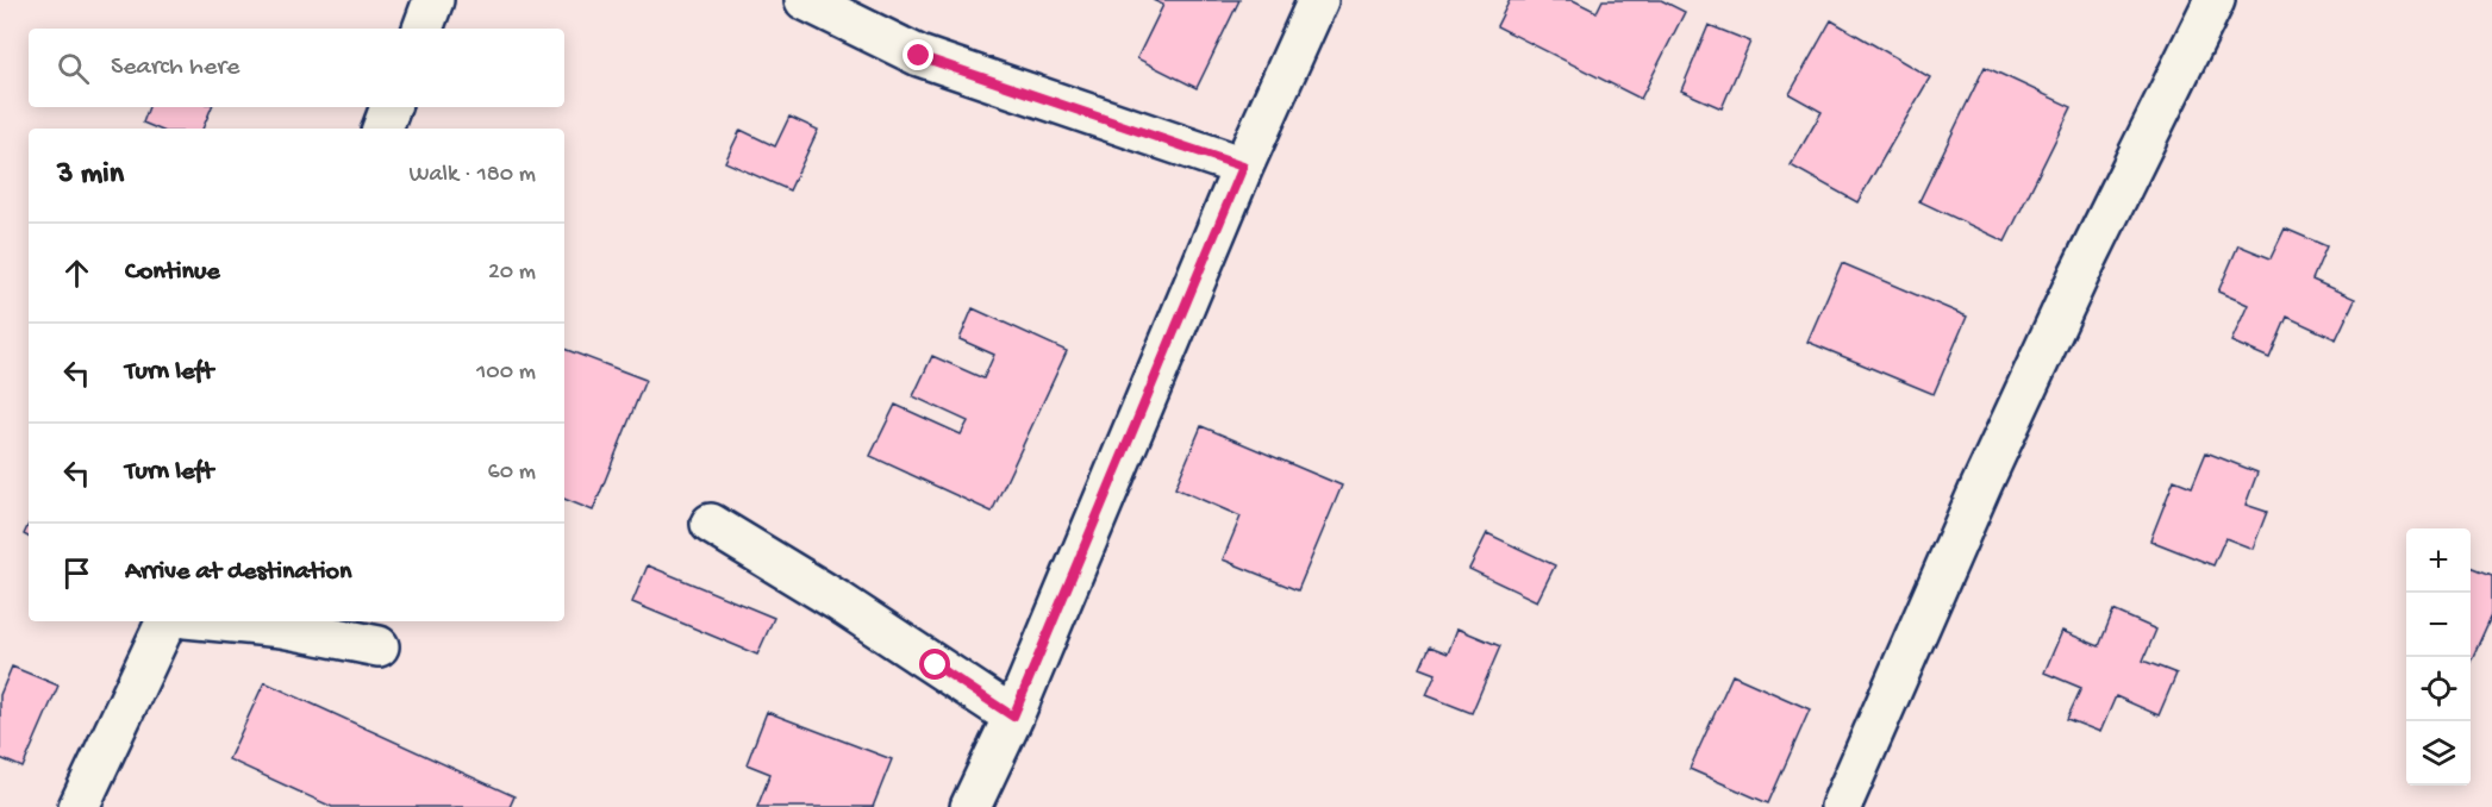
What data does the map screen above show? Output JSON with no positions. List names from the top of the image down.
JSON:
{
  "page": {
    "search": "Search here",
    "heading": ["3 min", "Walk · 180 m"],
    "list": [
      ["Continue", "20 m"],
      ["Turn left", "100 m"],
      ["Turn left", "60 m"],
      "Arrive at destination"
    ],
    "map_buttons": ["+", "−"]
  }
}
